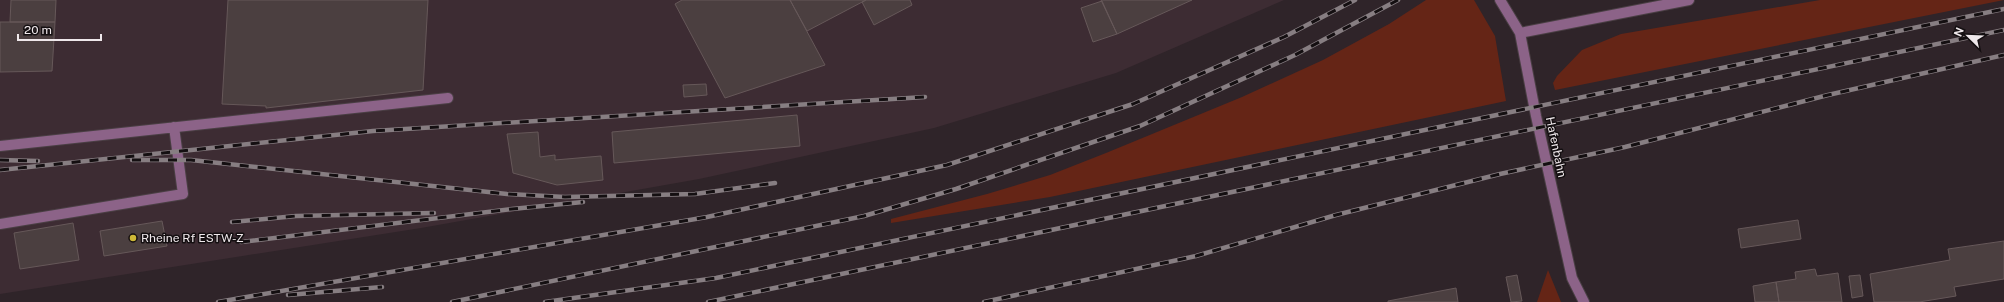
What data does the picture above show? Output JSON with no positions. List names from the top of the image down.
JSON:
{
  "streets": {
    "street": ["Hafenbahn"]
  },
  "places": ["Rheine Rf ESTW-Z"],
  "scale_bar": "20 m",
  "north": "top left"
}
